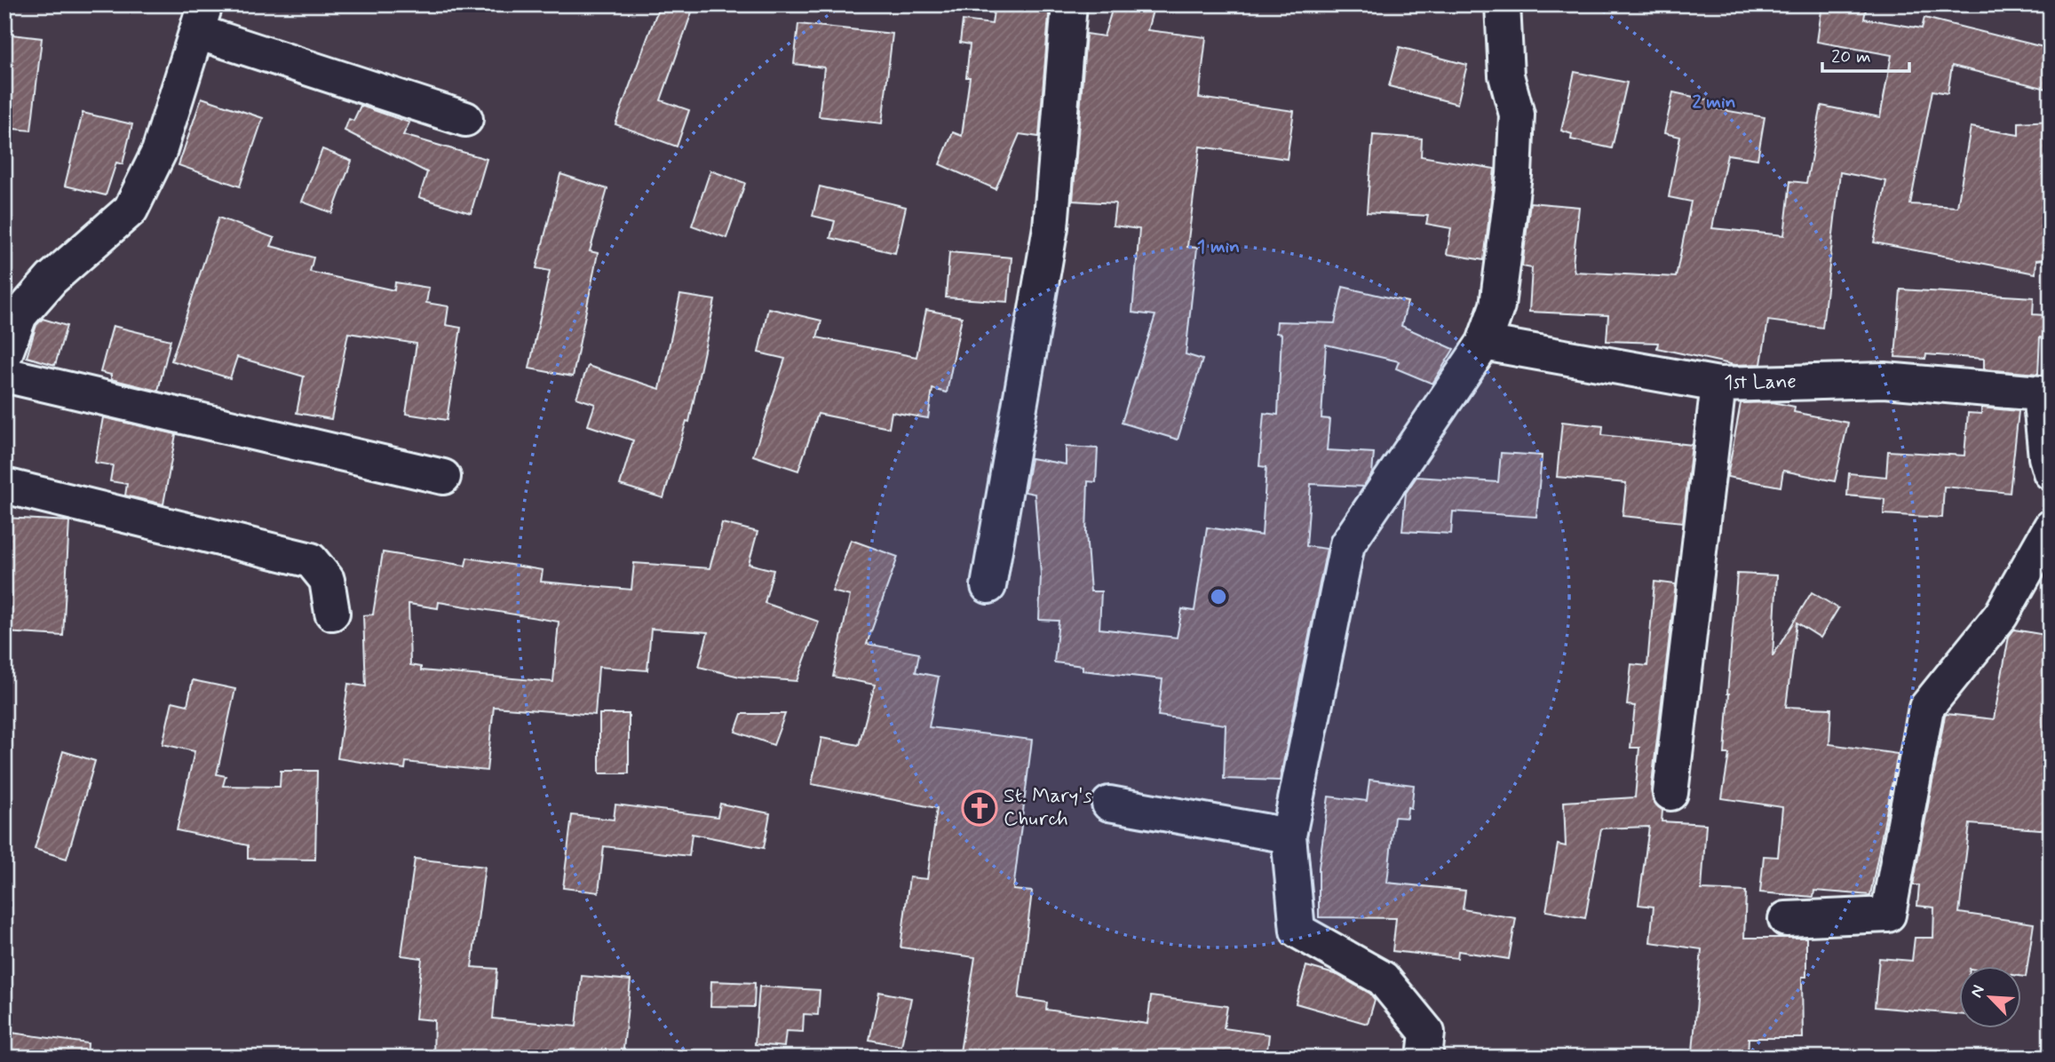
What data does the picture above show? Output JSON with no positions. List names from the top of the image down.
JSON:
{
  "streets": {
    "street": ["1st Lane"]
  },
  "places": {
    "church": ["St. Mary's Church"]
  },
  "scale_bar": "20 m",
  "north": "top left",
  "rings": ["2 min", "1 min"]
}
